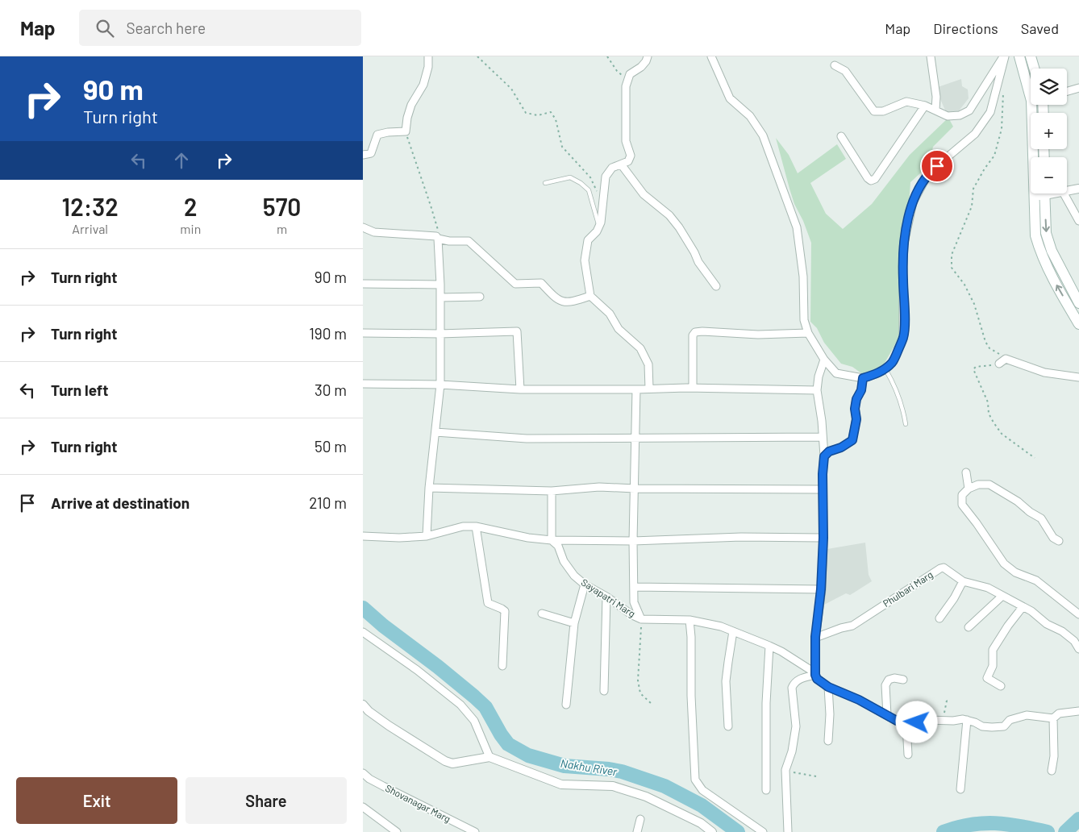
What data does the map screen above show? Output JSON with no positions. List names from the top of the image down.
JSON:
{
  "streets": {
    "street": ["Phulbari Marg", "Sayapatri Marg", "Shovanagar Marg"]
  },
  "water": ["Nakhu River"],
  "page": {
    "header": "Map",
    "search": "Search here",
    "nav": ["Map", "Directions", "Saved"],
    "turn": ["90 m", "Turn right"],
    "map_buttons": ["+", "−"],
    "eta": [
      "12:32",
      "Arrival",
      "2",
      "min",
      "570",
      "m"
    ],
    "list": [
      {
        "name": "Turn right",
        "value": "90 m"
      },
      {
        "name": "Turn right",
        "value": "190 m"
      },
      {
        "name": "Turn left",
        "value": "30 m"
      },
      {
        "name": "Turn right",
        "value": "50 m"
      },
      {
        "name": "Arrive at destination",
        "value": "210 m"
      }
    ],
    "buttons": ["Exit", "Share"]
  }
}
